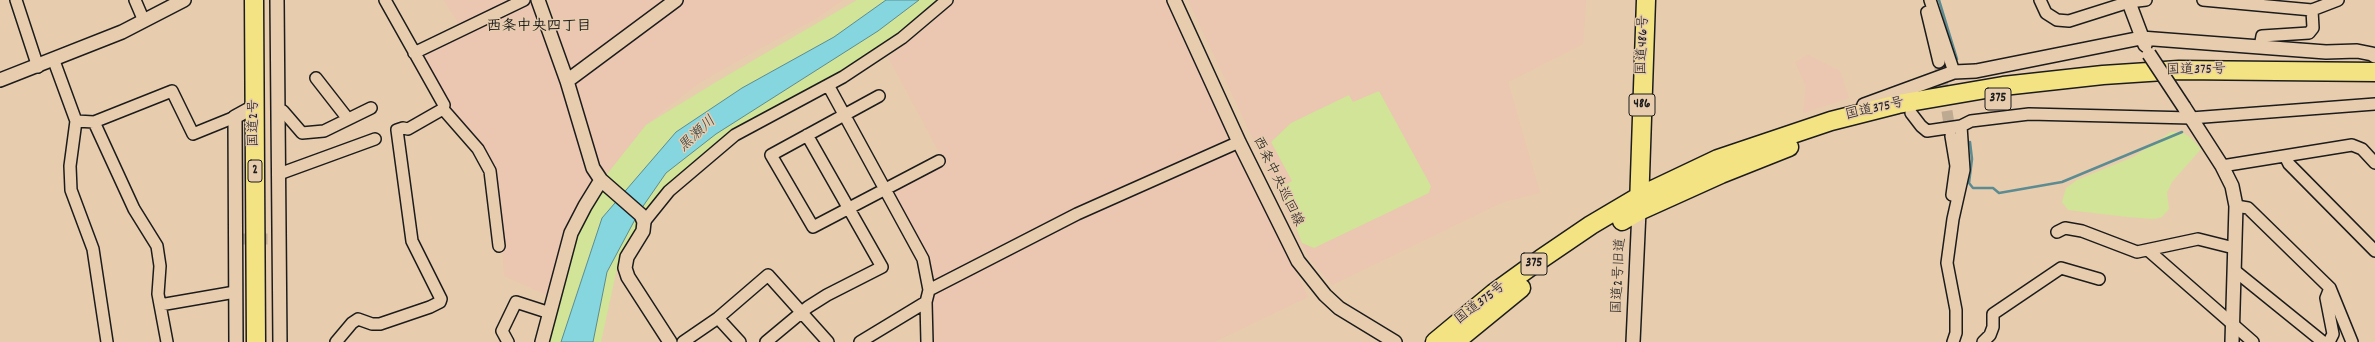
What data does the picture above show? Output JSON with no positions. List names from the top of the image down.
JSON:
{
  "streets": {
    "highway": [
      "国道486号",
      "国道375号",
      "375",
      "486",
      "国道2号",
      "2"
    ],
    "street": ["西条中央巡回線", "国道2号旧道"]
  },
  "crossings": [
    ["国道486号", "国道375号"],
    ["国道486号", "国道2号旧道"],
    ["国道375号", "国道2号旧道"]
  ],
  "districts": ["西条中央四丁目"],
  "water": ["黒瀬川"]
}
